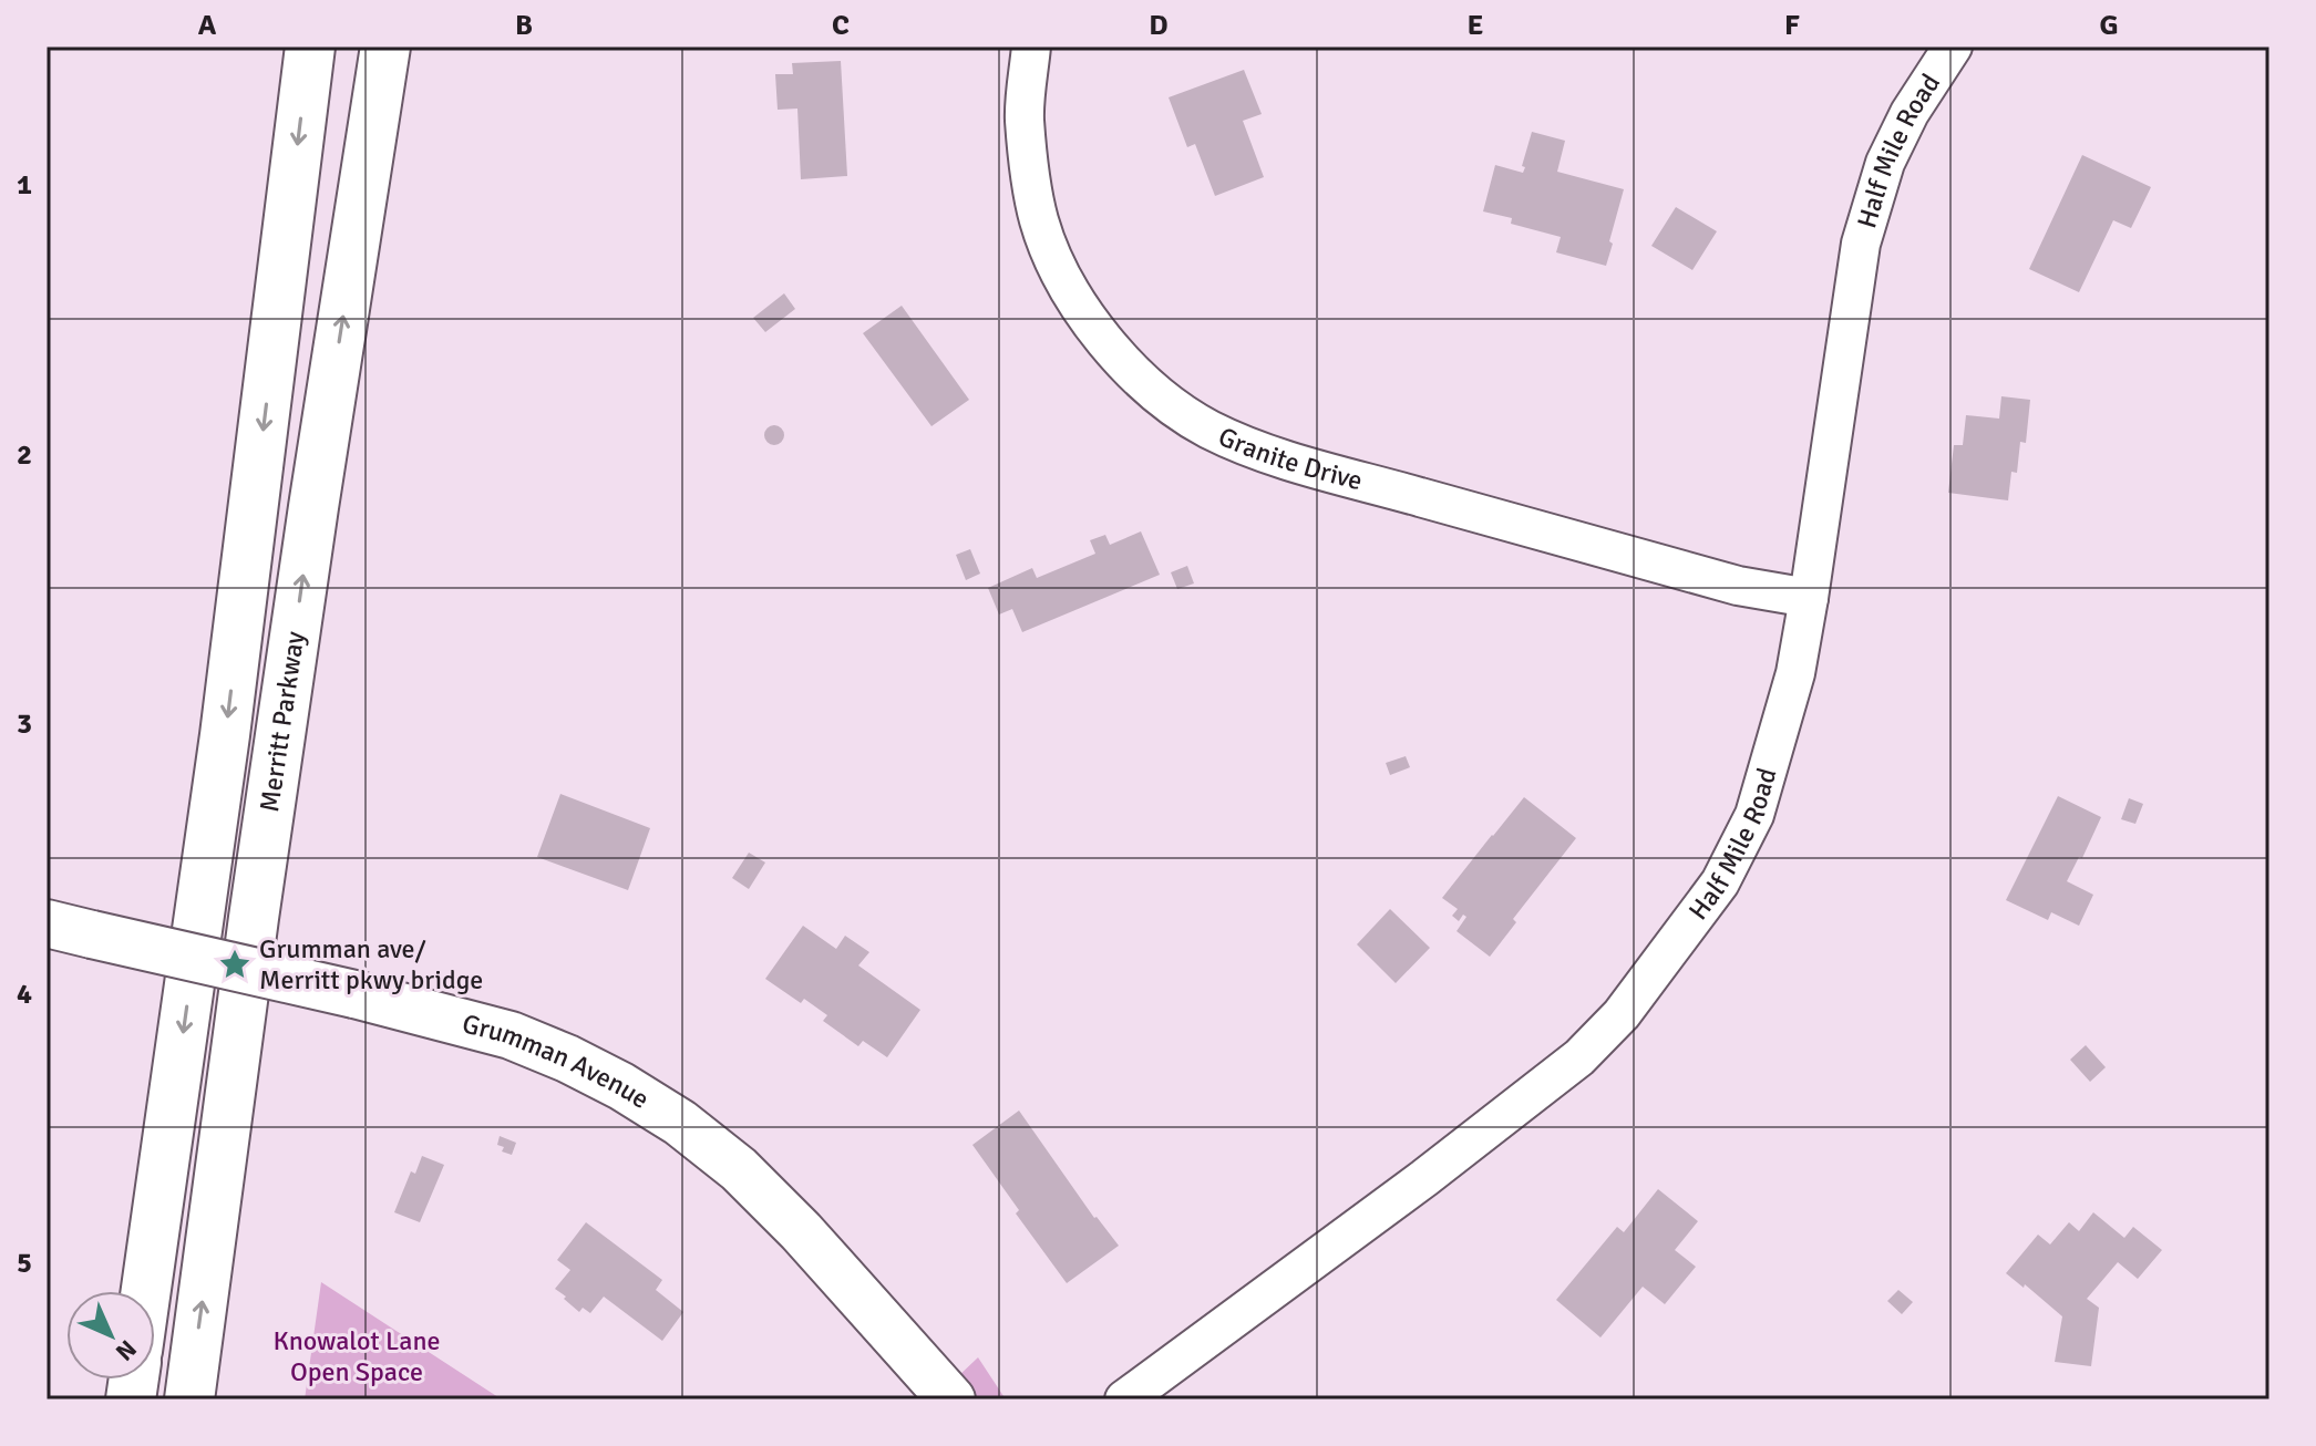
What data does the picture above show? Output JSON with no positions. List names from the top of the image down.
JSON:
{
  "streets": {
    "highway": ["Merritt Parkway"],
    "street": ["Half Mile Road", "Granite Drive", "Grumman Avenue"]
  },
  "crossings": [
    ["Half Mile Road", "Granite Drive"]
  ],
  "parks": ["Knowalot Lane Open Space"],
  "places": {
    "place": ["Grumman ave/ Merritt pkwy bridge"]
  },
  "north": "bottom right",
  "grid": {
    "columns": [
      "A",
      "B",
      "C",
      "D",
      "E",
      "F",
      "G"
    ],
    "rows": [
      "1",
      "2",
      "3",
      "4",
      "5"
    ]
  }
}
